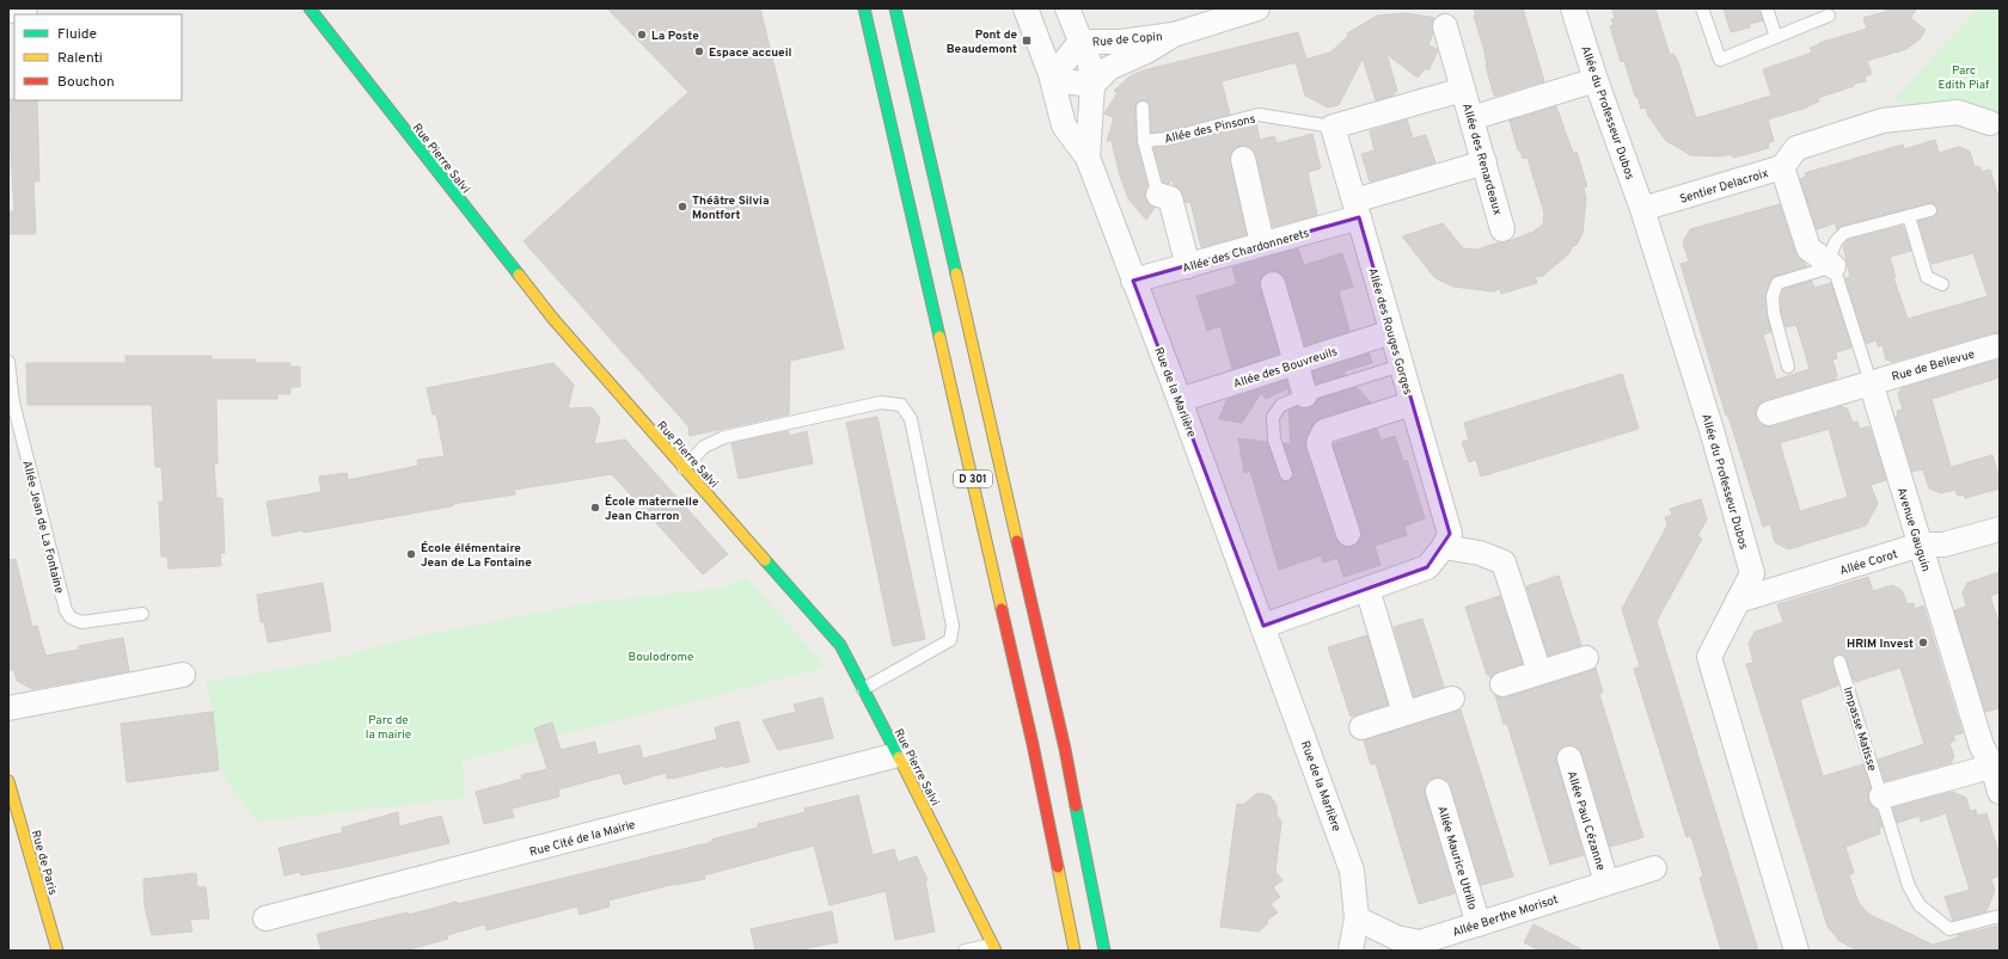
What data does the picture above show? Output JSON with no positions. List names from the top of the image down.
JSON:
{
  "streets": {
    "main road": ["Rue Pierre Salvi", "D 301", "Rue de Paris"],
    "street": [
      "Rue de Copin",
      "Allée du Professeur Dubos",
      "Allée des Renardeaux",
      "Sentier Delacroix",
      "Allée des Chardonnerets",
      "Allée des Rouges Gorges",
      "Rue de Bellevue",
      "Allée des Bouvreuils",
      "Rue de la Marlière",
      "Avenue Gauguin",
      "Allée Corot",
      "Allée Paul Cézanne",
      "Rue Cité de la Mairie",
      "Allée Maurice Utrillo",
      "Allée Berthe Morisot"
    ],
    "lane": ["Allée des Pinsons", "Allée Jean de La Fontaine", "Impasse Matisse"]
  },
  "crossings": [
    ["Rue de Copin", "Rue de la Marlière"],
    ["Allée du Professeur Dubos", "Sentier Delacroix"],
    ["Allée du Professeur Dubos", "Allée Corot"],
    ["Allée des Pinsons", "Allée des Renardeaux"],
    ["Allée des Pinsons", "Allée des Rouges Gorges"],
    ["Rue Pierre Salvi", "Rue Cité de la Mairie"],
    ["Allée des Renardeaux", "Allée des Chardonnerets"],
    ["Allée des Renardeaux", "Allée des Rouges Gorges"],
    ["Allée des Chardonnerets", "Allée des Rouges Gorges"],
    ["Allée des Chardonnerets", "Rue de la Marlière"],
    ["Allée des Rouges Gorges", "Allée des Bouvreuils"],
    ["Rue de Bellevue", "Avenue Gauguin"],
    ["Allée des Bouvreuils", "Rue de la Marlière"],
    ["Rue de la Marlière", "Allée Berthe Morisot"],
    ["Avenue Gauguin", "Allée Corot"],
    ["Allée Paul Cézanne", "Allée Berthe Morisot"],
    ["Allée Maurice Utrillo", "Allée Berthe Morisot"]
  ],
  "parks": ["Parc Edith Piaf", "Boulodrome", "Parc de la mairie"],
  "places": {
    "other": [
      "La Poste",
      "Espace accueil",
      "Théâtre Silvia Montfort",
      "École maternelle Jean Charron",
      "École élémentaire Jean de La Fontaine",
      "HRIM Invest"
    ],
    "transit": ["Pont de Beaudemont"]
  },
  "legend": ["Fluide", "Ralenti", "Bouchon"]
}
